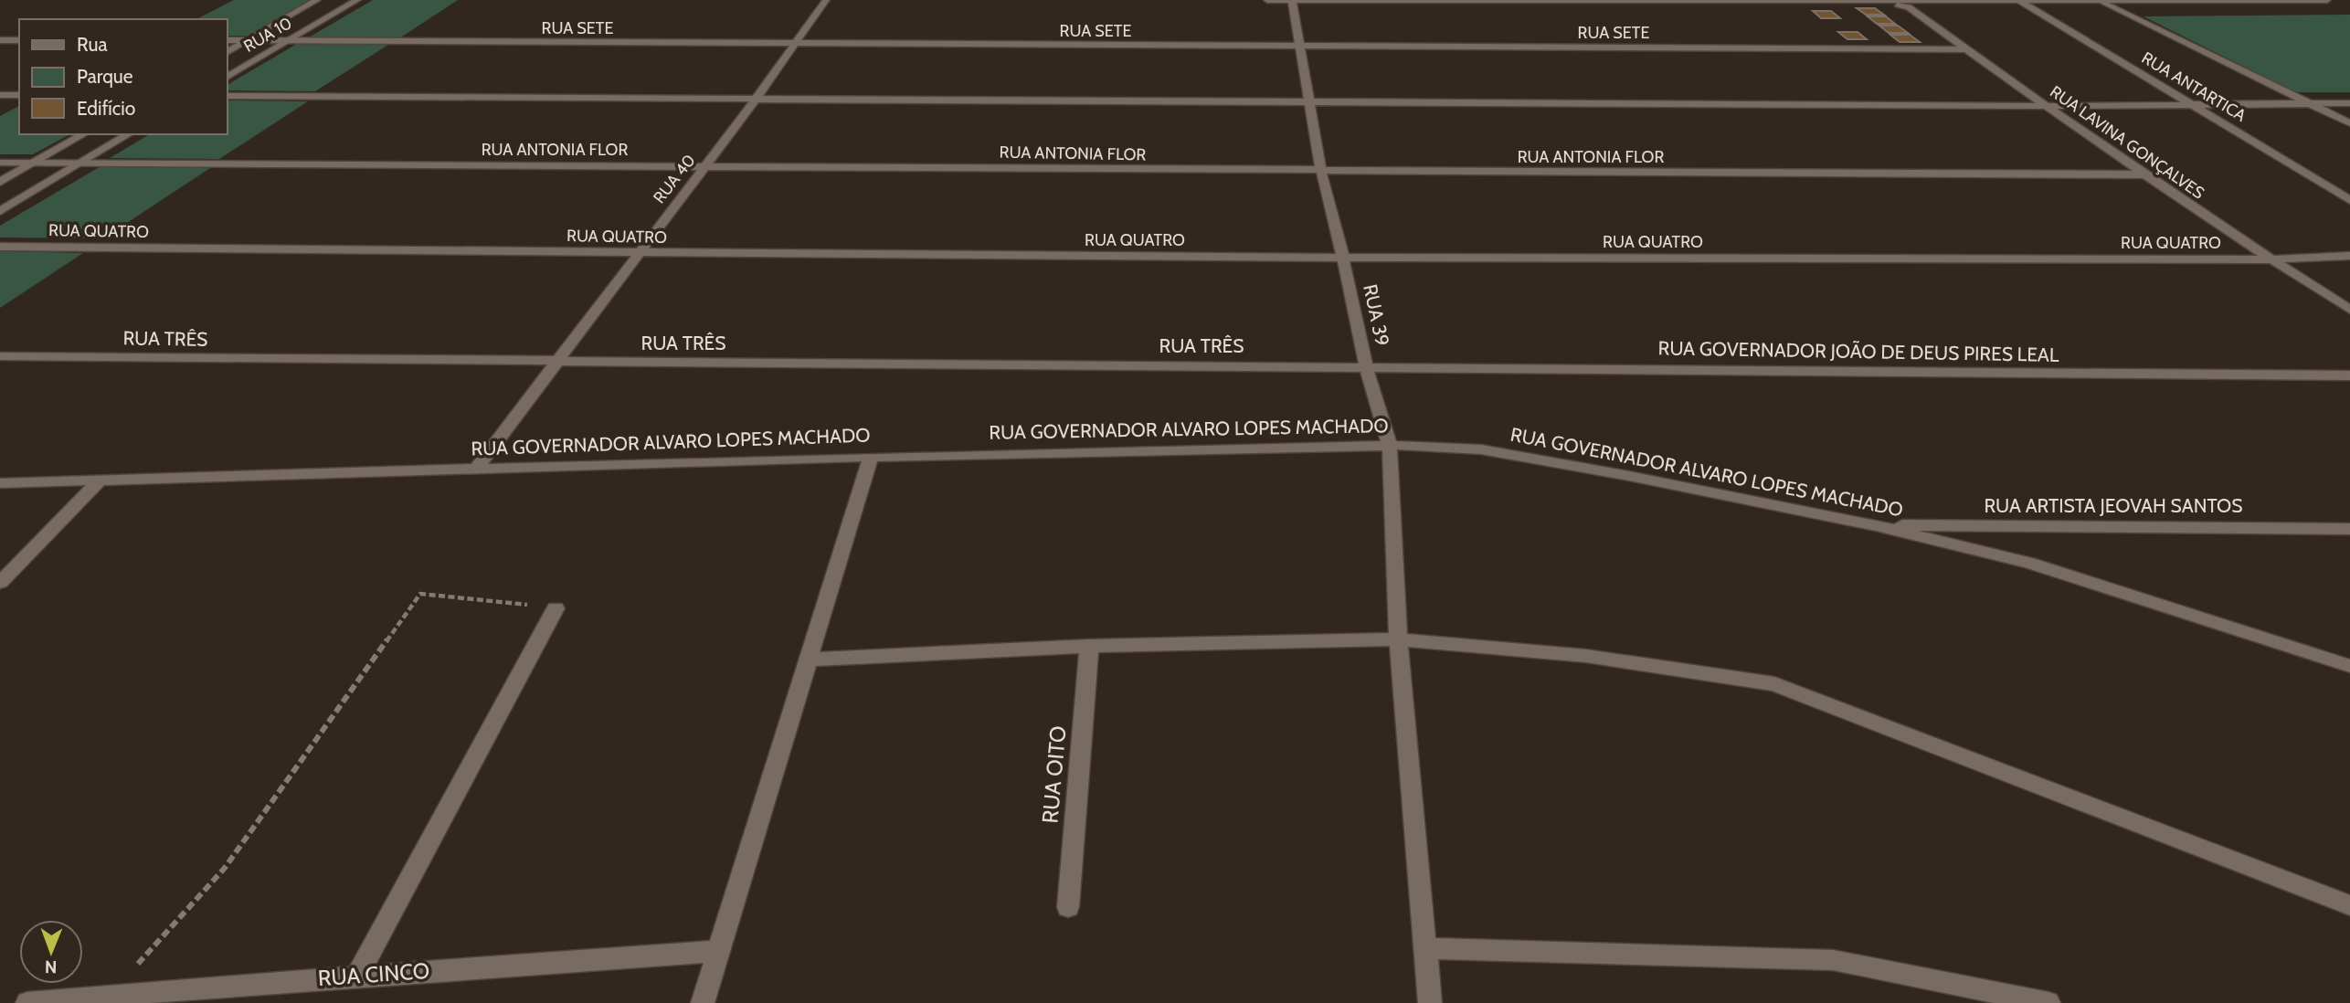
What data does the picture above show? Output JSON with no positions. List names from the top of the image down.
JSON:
{
  "streets": {
    "street": [
      "RUA SETE",
      "RUA 10",
      "RUA ANTARTICA",
      "RUA LAVINA GONÇALVES",
      "RUA ANTONIA FLOR",
      "RUA 40",
      "RUA QUATRO",
      "RUA 39",
      "RUA TRÊS",
      "RUA GOVERNADOR JOÃO DE DEUS PIRES LEAL",
      "RUA GOVERNADOR ALVARO LOPES MACHADO",
      "RUA ARTISTA JEOVAH SANTOS",
      "RUA OITO",
      "RUA CINCO"
    ]
  },
  "crossings": [
    ["RUA SETE", "RUA 10"],
    ["RUA SETE", "RUA LAVINA GONÇALVES"],
    ["RUA SETE", "RUA 40"],
    ["RUA SETE", "RUA 39"],
    ["RUA LAVINA GONÇALVES", "RUA ANTONIA FLOR"],
    ["RUA LAVINA GONÇALVES", "RUA QUATRO"],
    ["RUA ANTONIA FLOR", "RUA 40"],
    ["RUA ANTONIA FLOR", "RUA 39"],
    ["RUA 40", "RUA QUATRO"],
    ["RUA 40", "RUA TRÊS"],
    ["RUA 40", "RUA GOVERNADOR ALVARO LOPES MACHADO"],
    ["RUA QUATRO", "RUA 39"],
    ["RUA 39", "RUA TRÊS"],
    ["RUA 39", "RUA GOVERNADOR JOÃO DE DEUS PIRES LEAL"],
    ["RUA 39", "RUA GOVERNADOR ALVARO LOPES MACHADO"],
    ["RUA TRÊS", "RUA GOVERNADOR JOÃO DE DEUS PIRES LEAL"],
    ["RUA GOVERNADOR ALVARO LOPES MACHADO", "RUA ARTISTA JEOVAH SANTOS"]
  ],
  "legend": ["Rua", "Parque", "Edifício"],
  "north": "bottom"
}
